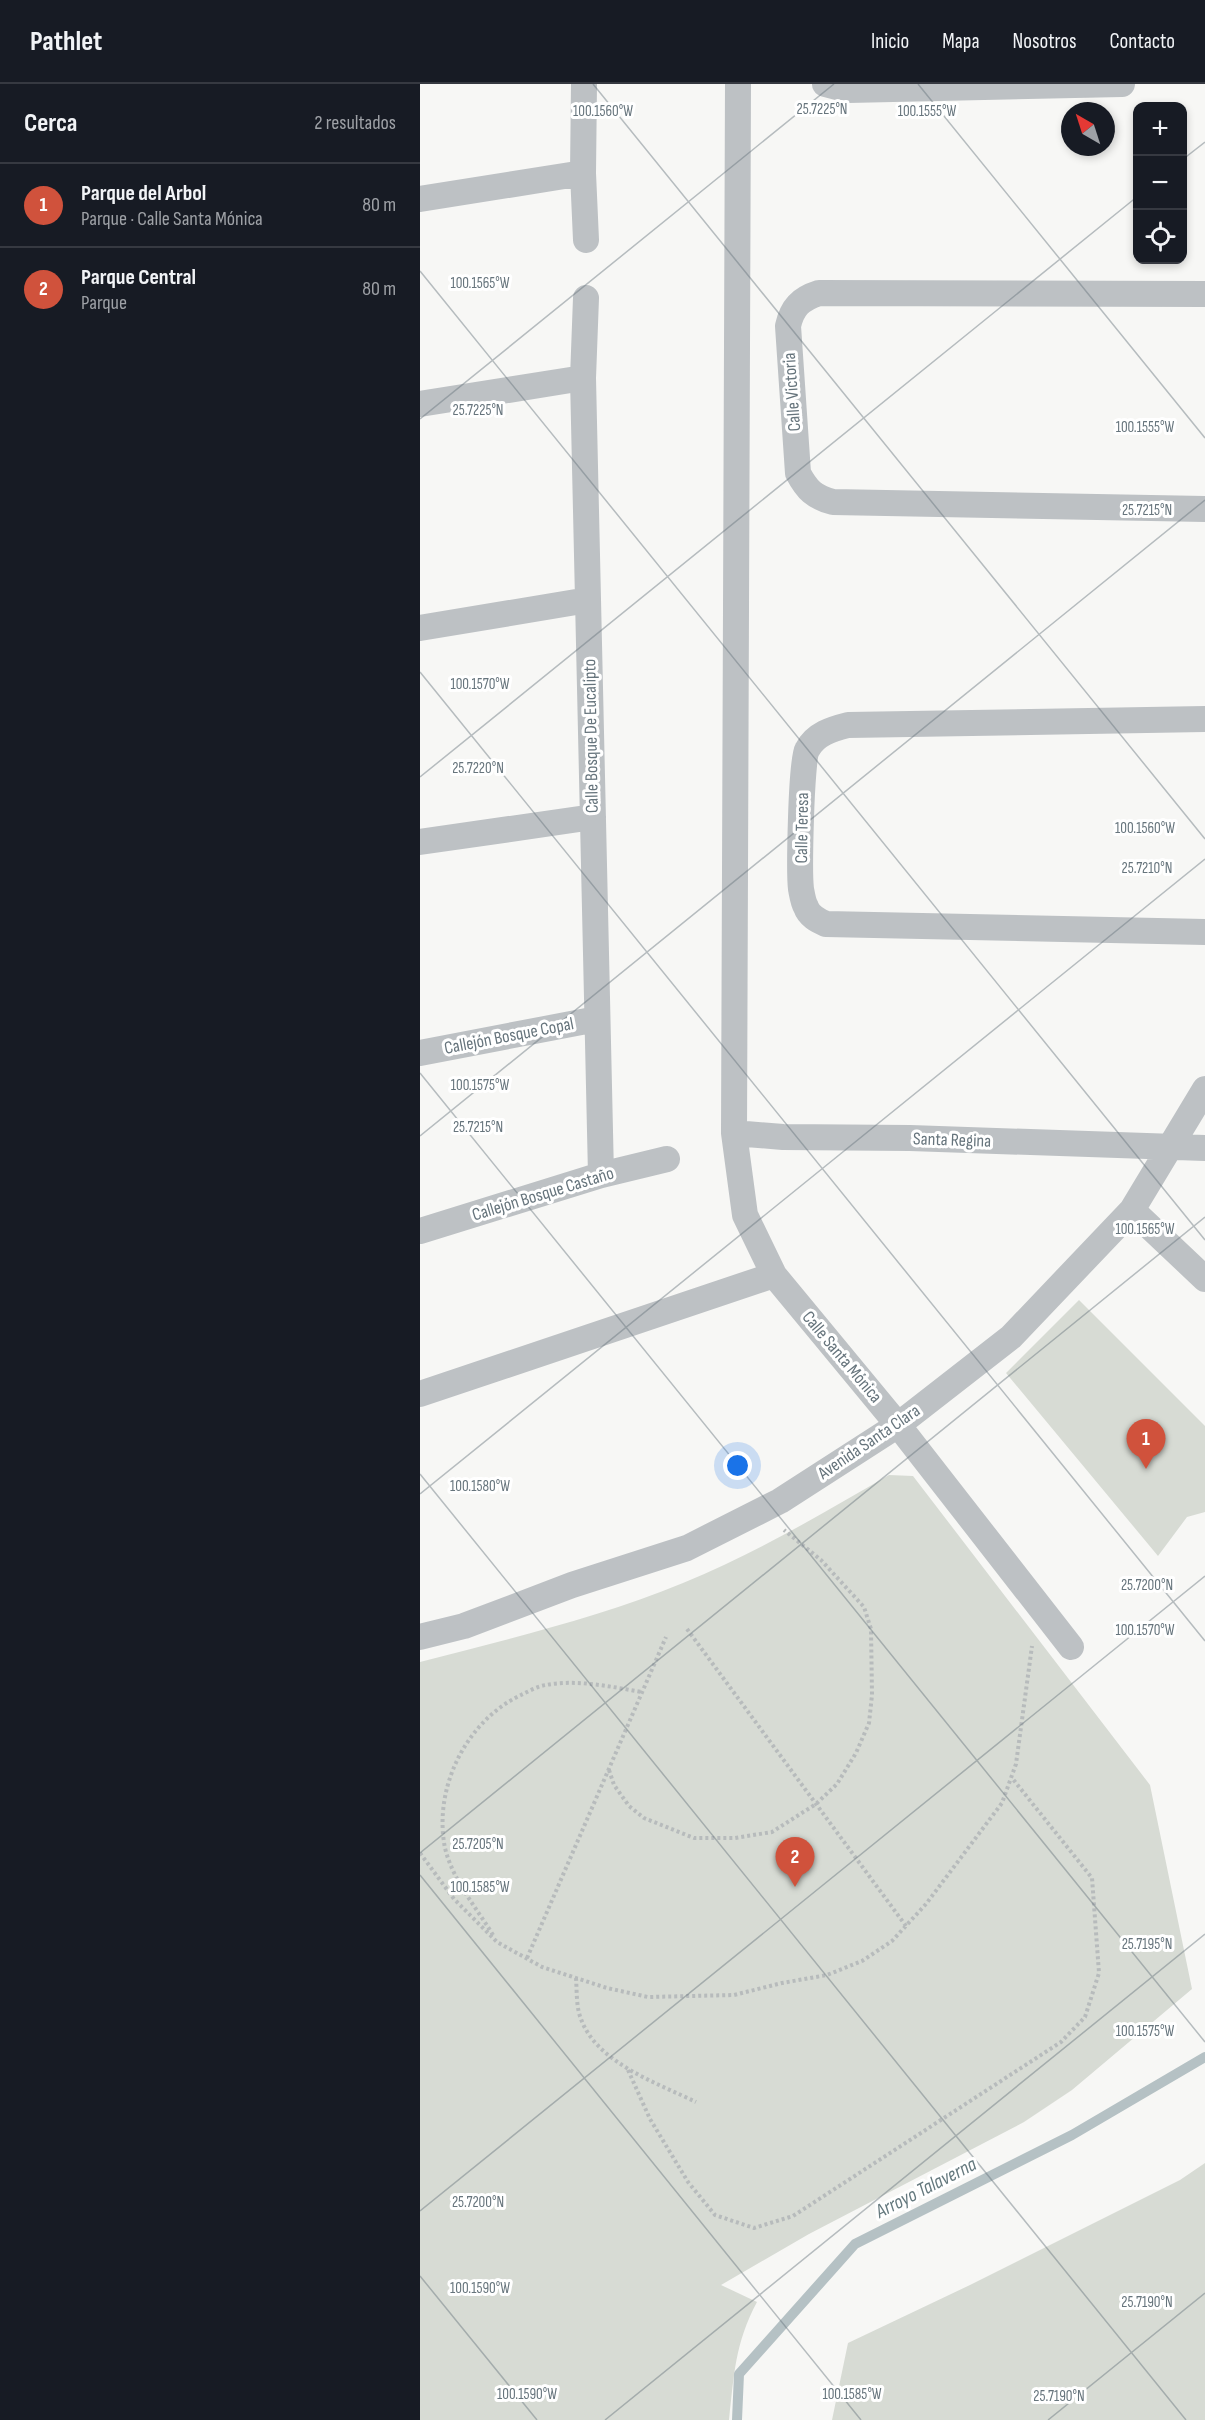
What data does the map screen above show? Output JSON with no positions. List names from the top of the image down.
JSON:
{
  "streets": {
    "street": [
      "Calle Victoria",
      "Calle Bosque De Eucalipto",
      "Calle Teresa",
      "Callejón Bosque Copal",
      "Santa Regina",
      "Callejón Bosque Castaño",
      "Calle Santa Mónica",
      "Avenida Santa Clara"
    ]
  },
  "crossings": [
    ["Calle Bosque De Eucalipto", "Callejón Bosque Copal"],
    ["Calle Bosque De Eucalipto", "Callejón Bosque Castaño"],
    ["Santa Regina", "Calle Santa Mónica"],
    ["Santa Regina", "Avenida Santa Clara"],
    ["Calle Santa Mónica", "Avenida Santa Clara"]
  ],
  "water": ["Arroyo Talaverna"],
  "north": "top left",
  "page": {
    "header": "Pathlet",
    "nav": [
      "Inicio",
      "Mapa",
      "Nosotros",
      "Contacto"
    ],
    "heading": ["Cerca", "2 resultados"],
    "map_buttons": ["+", "−"],
    "list": [
      {
        "mark": "1",
        "name": "Parque del Arbol",
        "note": "Parque · Calle Santa Mónica",
        "value": "80 m"
      },
      {
        "mark": "2",
        "name": "Parque Central",
        "note": "Parque",
        "value": "80 m"
      }
    ],
    "pins": ["1", "2"]
  },
  "coordinates": [
    "25.7225°N",
    "100.1560°W",
    "100.1555°W",
    "100.1565°W",
    "25.7215°N",
    "100.1570°W",
    "25.7220°N",
    "25.7210°N",
    "100.1575°W",
    "100.1580°W",
    "25.7200°N",
    "25.7205°N",
    "100.1585°W",
    "25.7195°N",
    "100.1590°W",
    "25.7190°N"
  ]
}
